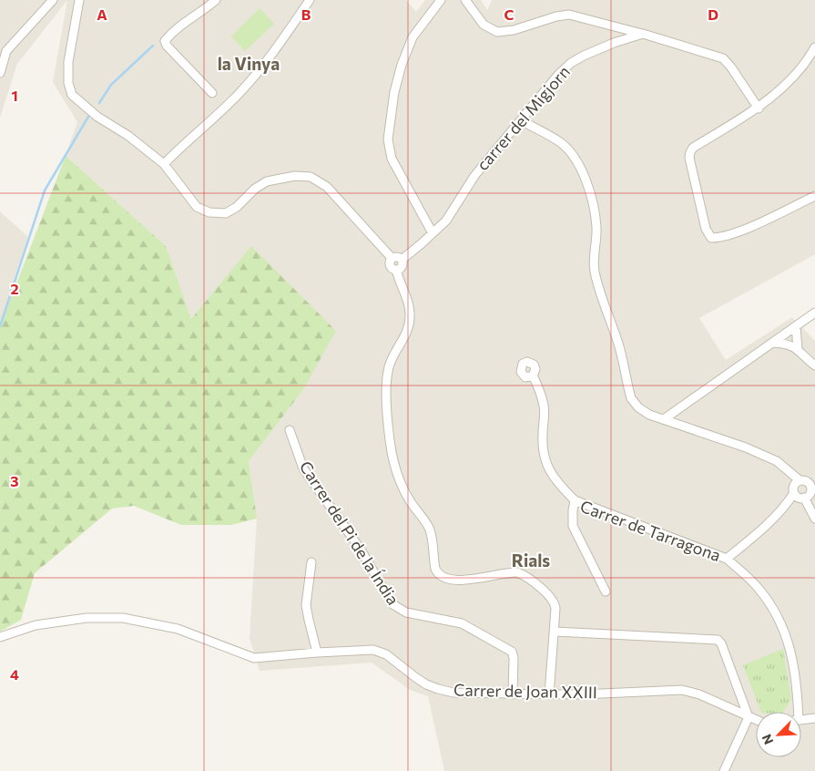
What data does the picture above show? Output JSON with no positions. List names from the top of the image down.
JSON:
{
  "streets": {
    "street": [
      "carrer del Migjorn",
      "Carrer de Tarragona",
      "Carrer del Pi de la Índia",
      "Carrer de Joan XXIII"
    ]
  },
  "crossings": [
    ["Carrer del Pi de la Índia", "Carrer de Joan XXIII"]
  ],
  "districts": ["la Vinya", "Rials"],
  "north": "bottom left",
  "grid": {
    "columns": [
      "A",
      "B",
      "C",
      "D"
    ],
    "rows": [
      "1",
      "2",
      "3",
      "4"
    ]
  }
}
